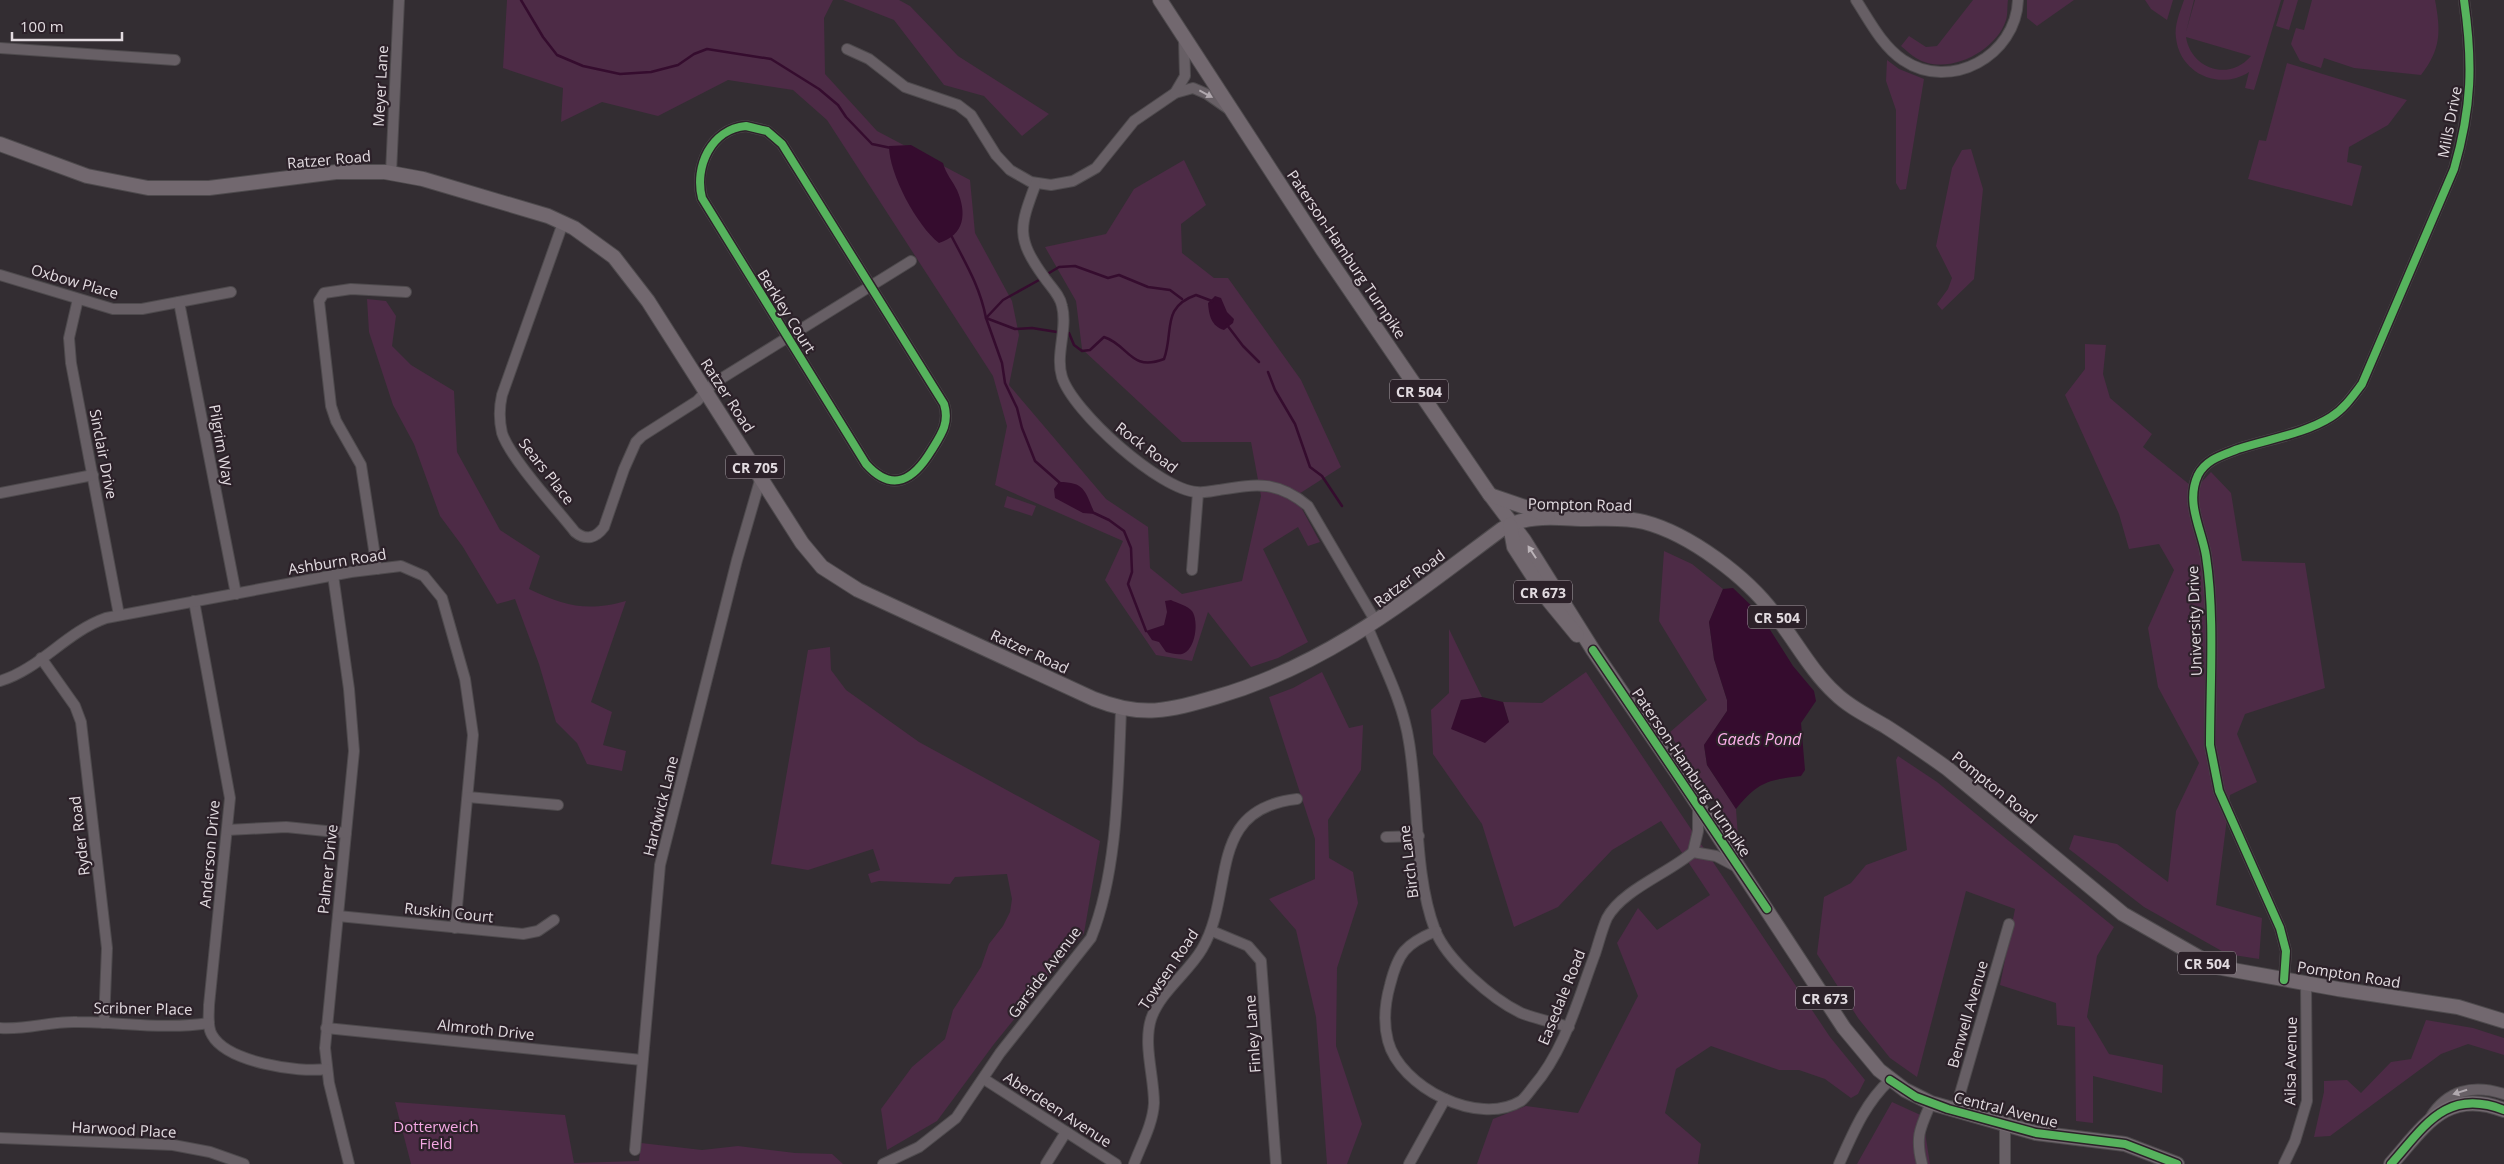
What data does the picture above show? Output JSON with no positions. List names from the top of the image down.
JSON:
{
  "streets": {
    "main road": [
      "Ratzer Road",
      "Paterson-Hamburg Turnpike",
      "CR 504",
      "CR 705",
      "Pompton Road",
      "CR 673",
      "Central Avenue"
    ],
    "street": [
      "Meyer Lane",
      "Mills Drive",
      "Oxbow Place",
      "Berkley Court",
      "Pilgrim Way",
      "Rock Road",
      "Sinclair Drive",
      "Sears Place",
      "Ashburn Road",
      "University Drive",
      "Hardwick Lane",
      "Ryder Road",
      "Anderson Drive",
      "Birch Lane",
      "Palmer Drive",
      "Ruskin Court",
      "Towsen Road",
      "Garside Avenue",
      "Easedale Road",
      "Scribner Place",
      "Benwell Avenue",
      "Almroth Drive",
      "Finley Lane",
      "Ailsa Avenue",
      "Aberdeen Avenue",
      "Harwood Place"
    ]
  },
  "crossings": [
    ["Meyer Lane", "Ratzer Road"],
    ["Mills Drive", "University Drive"],
    ["Ratzer Road", "Paterson-Hamburg Turnpike"],
    ["Ratzer Road", "Rock Road"],
    ["Ratzer Road", "Sears Place"],
    ["Ratzer Road", "Pompton Road"],
    ["Ratzer Road", "Hardwick Lane"],
    ["Ratzer Road", "Birch Lane"],
    ["Ratzer Road", "Garside Avenue"],
    ["Paterson-Hamburg Turnpike", "Pompton Road"],
    ["Paterson-Hamburg Turnpike", "Central Avenue"],
    ["Oxbow Place", "Pilgrim Way"],
    ["Oxbow Place", "Sinclair Drive"],
    ["Pilgrim Way", "Ashburn Road"],
    ["Rock Road", "Birch Lane"],
    ["Sinclair Drive", "Ashburn Road"],
    ["Pompton Road", "University Drive"],
    ["Pompton Road", "Ailsa Avenue"],
    ["Ashburn Road", "Ryder Road"],
    ["Ashburn Road", "Anderson Drive"],
    ["Ashburn Road", "Palmer Drive"],
    ["Ashburn Road", "Ruskin Court"],
    ["Hardwick Lane", "Almroth Drive"],
    ["Ryder Road", "Scribner Place"],
    ["Anderson Drive", "Scribner Place"],
    ["Birch Lane", "Easedale Road"],
    ["Palmer Drive", "Ruskin Court"],
    ["Palmer Drive", "Scribner Place"],
    ["Palmer Drive", "Almroth Drive"],
    ["Towsen Road", "Finley Lane"],
    ["Garside Avenue", "Aberdeen Avenue"],
    ["Benwell Avenue", "Central Avenue"]
  ],
  "water": ["Gaeds Pond"],
  "parks": ["Dotterweich Field"],
  "scale_bar": "100 m"
}
